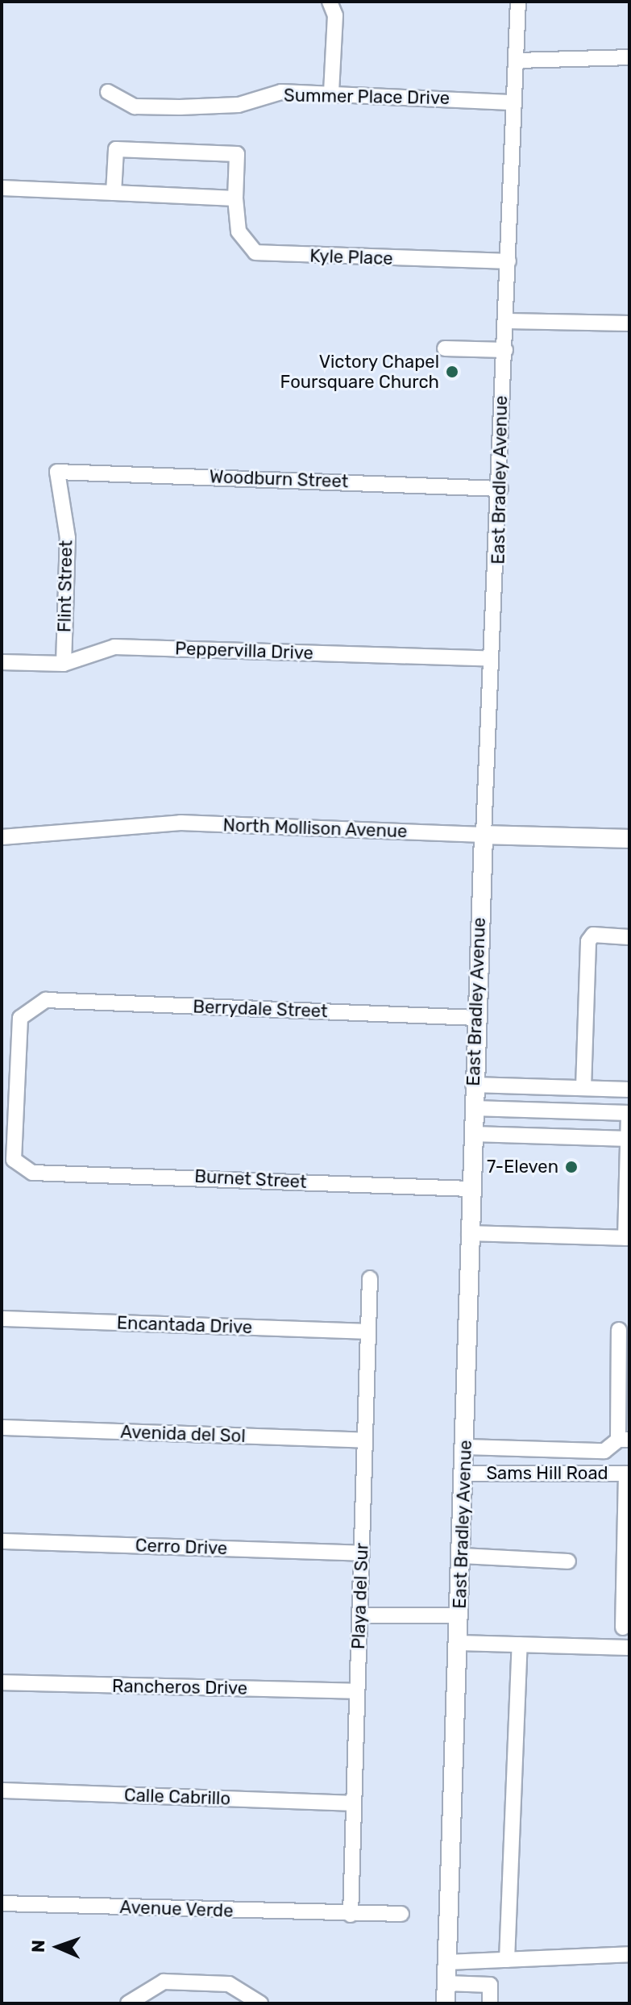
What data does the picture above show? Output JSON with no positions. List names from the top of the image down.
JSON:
{
  "streets": {
    "main road": ["East Bradley Avenue", "North Mollison Avenue"],
    "street": [
      "Summer Place Drive",
      "Kyle Place",
      "Woodburn Street",
      "Flint Street",
      "Peppervilla Drive",
      "Berrydale Street",
      "Burnet Street",
      "Encantada Drive",
      "Avenida del Sol",
      "Sams Hill Road",
      "Cerro Drive",
      "Playa del Sur",
      "Rancheros Drive",
      "Calle Cabrillo",
      "Avenue Verde"
    ]
  },
  "crossings": [
    ["Summer Place Drive", "East Bradley Avenue"],
    ["Kyle Place", "East Bradley Avenue"],
    ["Woodburn Street", "East Bradley Avenue"],
    ["Woodburn Street", "Flint Street"],
    ["East Bradley Avenue", "Peppervilla Drive"],
    ["East Bradley Avenue", "North Mollison Avenue"],
    ["East Bradley Avenue", "Berrydale Street"],
    ["East Bradley Avenue", "Burnet Street"],
    ["East Bradley Avenue", "Sams Hill Road"],
    ["Flint Street", "Peppervilla Drive"],
    ["Berrydale Street", "Burnet Street"],
    ["Encantada Drive", "Playa del Sur"],
    ["Avenida del Sol", "Playa del Sur"],
    ["Cerro Drive", "Playa del Sur"],
    ["Playa del Sur", "Rancheros Drive"],
    ["Playa del Sur", "Calle Cabrillo"],
    ["Playa del Sur", "Avenue Verde"]
  ],
  "places": ["Victory Chapel Foursquare Church", "7-Eleven"],
  "north": "left"
}
